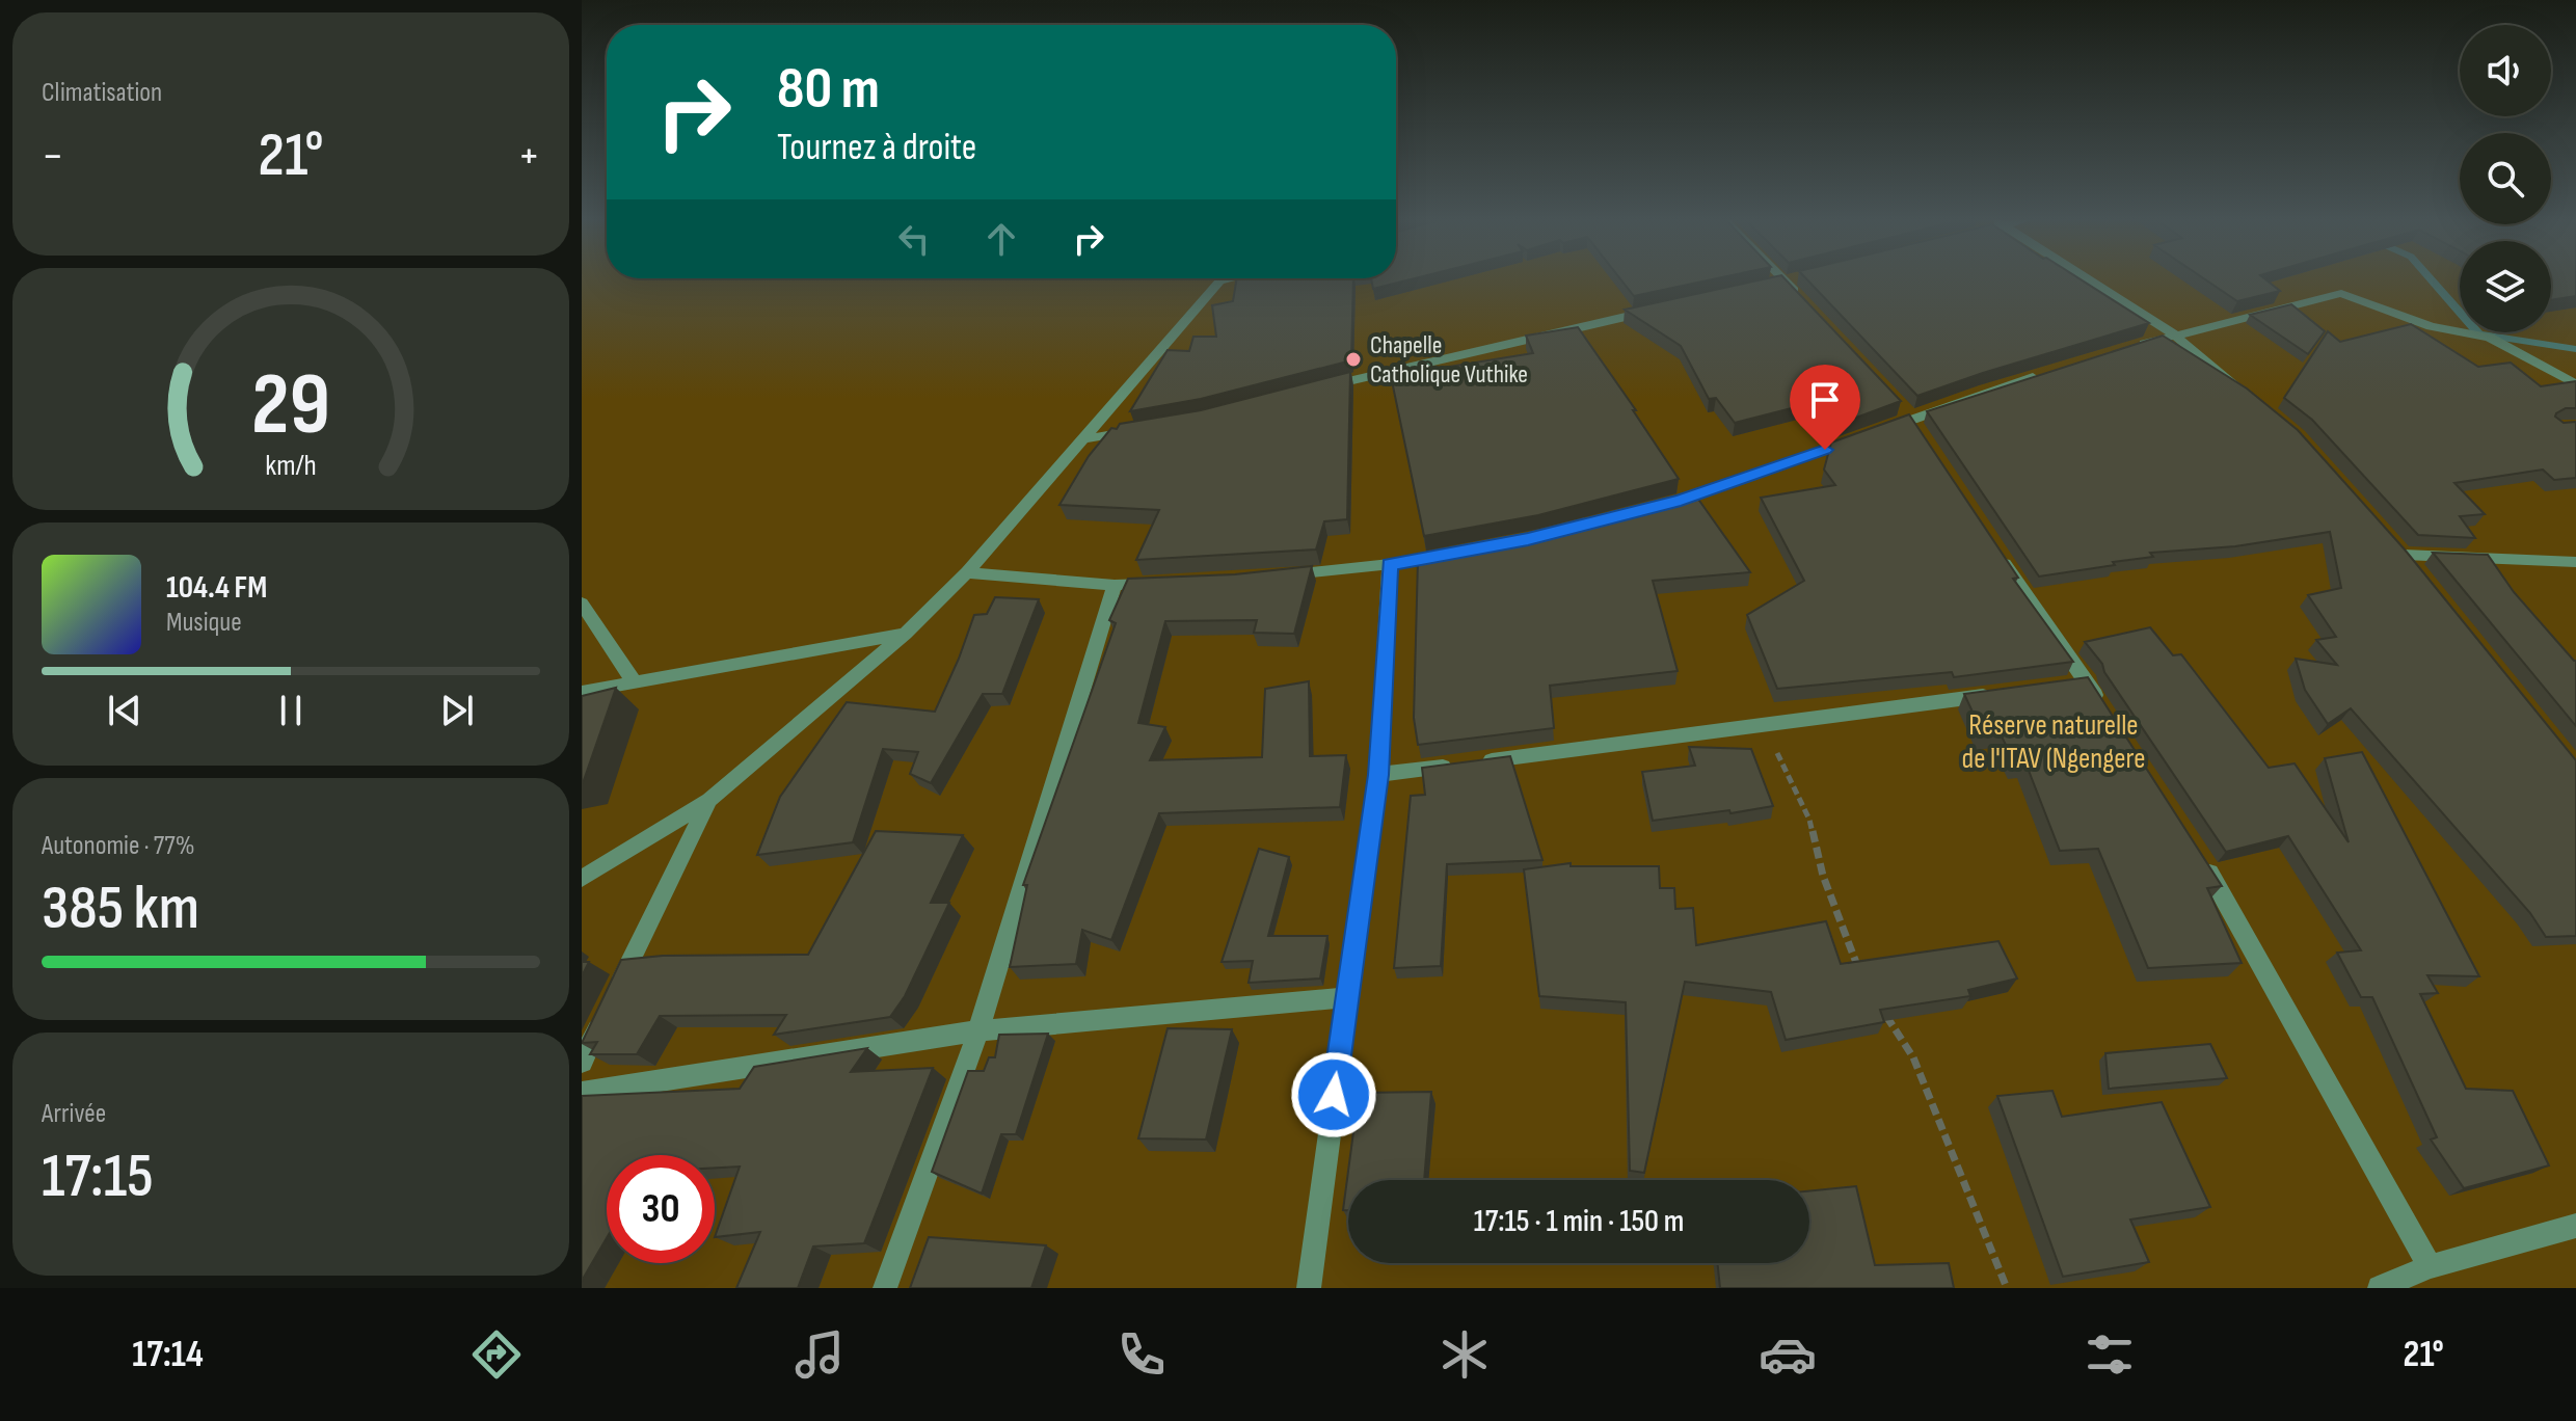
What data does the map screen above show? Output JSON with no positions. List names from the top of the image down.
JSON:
{
  "parks": ["Réserve naturelle de l'ITAV (Ngengere"],
  "places": ["Chapelle Catholique Vuthike"],
  "page": {
    "tile": [
      "Climatisation",
      ["Autonomie · 77%", "385 km"],
      ["Arrivée", "17:15"]
    ],
    "turn": ["80 m", "Tournez à droite"],
    "heat": ["−", "21°", "+"],
    "song": ["104.4 FM", "Musique"],
    "limit": "30",
    "trip": "17:15 · 1 min · 150 m",
    "tabs": ["17:14", "21°"],
    "gauge": ["29", "km/h"]
  }
}
